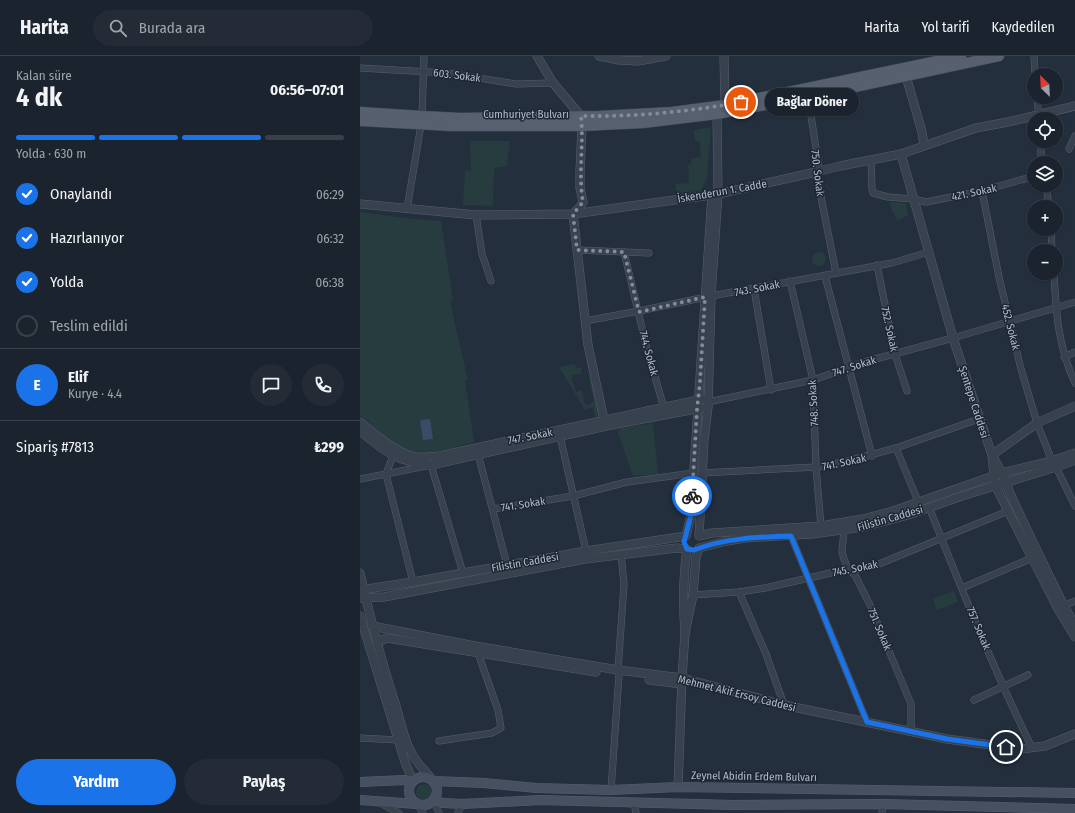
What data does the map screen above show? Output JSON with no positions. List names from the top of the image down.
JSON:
{
  "streets": {
    "main road": ["Cumhuriyet Bulvarı", "Zeynel Abidin Erdem Bulvarı"],
    "street": [
      "603. Sokak",
      "750. Sokak",
      "İskenderun 1. Cadde",
      "421. Sokak",
      "743. Sokak",
      "452. Sokak",
      "752. Sokak",
      "744. Sokak",
      "747. Sokak",
      "Şentepe Caddesi",
      "748. Sokak",
      "741. Sokak",
      "Filistin Caddesi",
      "745. Sokak",
      "757. Sokak",
      "751. Sokak",
      "Mehmet Akif Ersoy Caddesi"
    ]
  },
  "crossings": [
    ["Cumhuriyet Bulvarı", "750. Sokak"],
    ["750. Sokak", "İskenderun 1. Cadde"],
    ["750. Sokak", "743. Sokak"],
    ["İskenderun 1. Cadde", "421. Sokak"],
    ["İskenderun 1. Cadde", "Şentepe Caddesi"],
    ["421. Sokak", "452. Sokak"],
    ["421. Sokak", "Şentepe Caddesi"],
    ["743. Sokak", "752. Sokak"],
    ["743. Sokak", "744. Sokak"],
    ["743. Sokak", "Şentepe Caddesi"],
    ["743. Sokak", "748. Sokak"],
    ["452. Sokak", "747. Sokak"],
    ["452. Sokak", "Filistin Caddesi"],
    ["752. Sokak", "747. Sokak"],
    ["744. Sokak", "747. Sokak"],
    ["747. Sokak", "Şentepe Caddesi"],
    ["747. Sokak", "748. Sokak"],
    ["Şentepe Caddesi", "741. Sokak"],
    ["Şentepe Caddesi", "Filistin Caddesi"],
    ["Şentepe Caddesi", "745. Sokak"],
    ["748. Sokak", "741. Sokak"],
    ["748. Sokak", "Filistin Caddesi"],
    ["741. Sokak", "757. Sokak"],
    ["Filistin Caddesi", "757. Sokak"],
    ["Filistin Caddesi", "751. Sokak"],
    ["745. Sokak", "757. Sokak"],
    ["745. Sokak", "751. Sokak"],
    ["757. Sokak", "Mehmet Akif Ersoy Caddesi"],
    ["751. Sokak", "Mehmet Akif Ersoy Caddesi"]
  ],
  "places": ["Bağlar Döner"],
  "north": "top left",
  "page": {
    "header": "Harita",
    "search": "Burada ara",
    "nav": ["Harita", "Yol tarifi", "Kaydedilen"],
    "heading": ["4 dk", "Kalan süre", "06:56–07:01"],
    "panel": [
      "Elif",
      "Kurye · 4.4",
      "Sipariş #7813",
      "₺299"
    ],
    "map_buttons": ["+", "−"],
    "bubble": "Bağlar Döner",
    "bar": "Yolda · 630 m",
    "list": [
      ["Onaylandı", "06:29"],
      ["Hazırlanıyor", "06:32"],
      ["Yolda", "06:38"],
      "Teslim edildi"
    ],
    "round": "E",
    "buttons": ["Yardım", "Paylaş"]
  }
}
